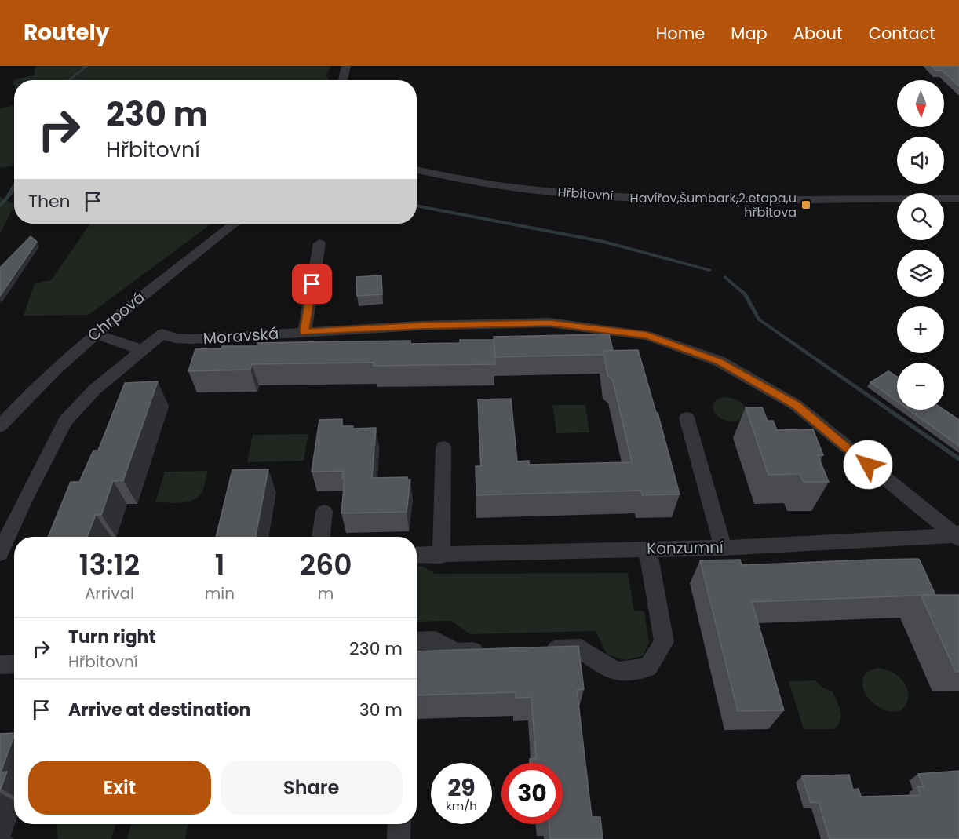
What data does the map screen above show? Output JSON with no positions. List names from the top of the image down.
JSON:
{
  "streets": {
    "street": [
      "Hřbitovní",
      "Chrpová",
      "Moravská",
      "Konzumní"
    ]
  },
  "crossings": [
    ["Moravská", "Konzumní"]
  ],
  "places": {
    "transit": ["Havířov,Šumbark,2.etapa,u hřbitova"]
  },
  "north": "bottom",
  "page": {
    "header": "Routely",
    "nav": [
      "Home",
      "Map",
      "About",
      "Contact"
    ],
    "map_buttons": ["+", "−"],
    "turn": ["230 m", "Hřbitovní"],
    "then": "Then",
    "eta": [
      "13:12",
      "Arrival",
      "1",
      "min",
      "260",
      "m"
    ],
    "list": [
      {
        "name": "Turn right",
        "note": "Hřbitovní",
        "value": "230 m"
      },
      {
        "name": "Arrive at destination",
        "value": "30 m"
      }
    ],
    "buttons": ["Exit", "Share"],
    "speed": "29 km/h",
    "limit": "30"
  }
}
